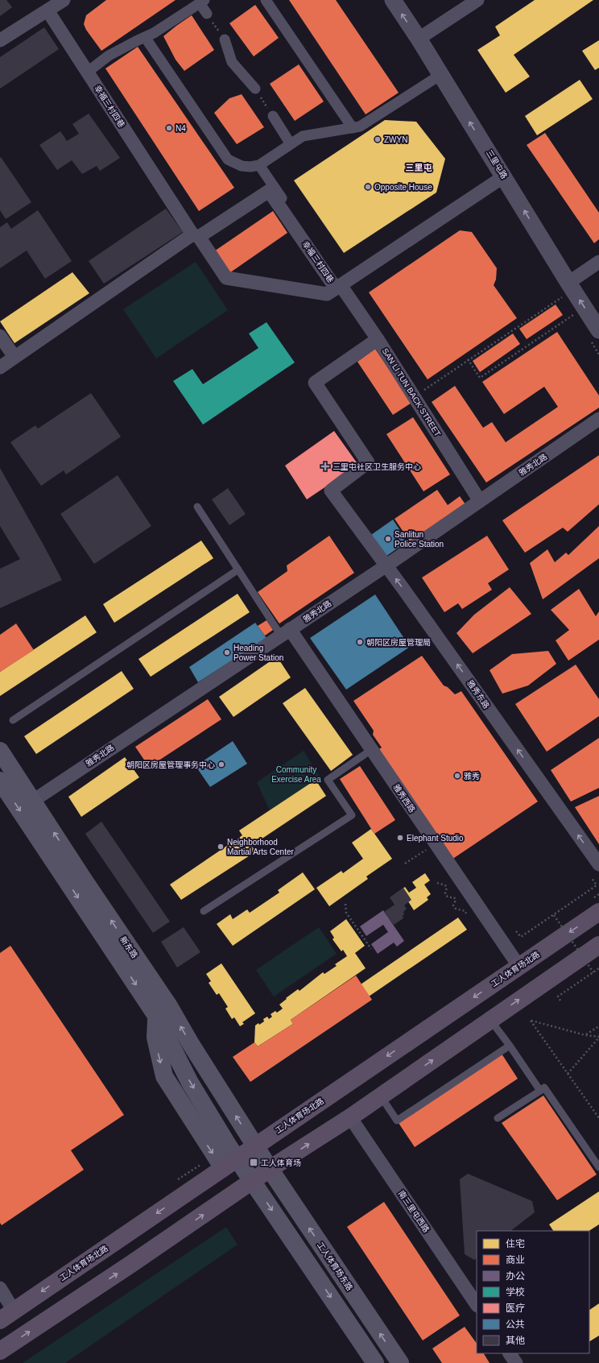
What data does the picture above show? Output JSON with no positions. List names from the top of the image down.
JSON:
{
  "streets": {
    "main road": ["新东路", "工人体育场北路", "工人体育场东路"],
    "street": [
      "幸福三村四巷",
      "三里屯路",
      "SAN LI TUN BACK STREET",
      "雅秀北路",
      "雅秀东路",
      "雅秀西路",
      "南三里屯西路"
    ]
  },
  "crossings": [
    ["幸福三村四巷", "三里屯路"],
    ["幸福三村四巷", "SAN LI TUN BACK STREET"],
    ["SAN LI TUN BACK STREET", "雅秀北路"],
    ["SAN LI TUN BACK STREET", "雅秀东路"],
    ["雅秀北路", "雅秀东路"],
    ["雅秀北路", "雅秀西路"],
    ["雅秀北路", "新东路"],
    ["雅秀西路", "工人体育场北路"],
    ["新东路", "工人体育场北路"],
    ["新东路", "工人体育场东路"]
  ],
  "one_way": ["三里屯路", "雅秀东路"],
  "districts": ["三里屯"],
  "parks": ["Community Exercise Area"],
  "places": {
    "other": [
      "N4",
      "ZWYN",
      "Opposite House",
      "Sanlitun Police Station",
      "朝阳区房屋管理局",
      "Heading Power Station",
      "朝阳区房屋管理事务中心",
      "雅秀",
      "Elephant Studio",
      "Neighborhood Martial Arts Center"
    ],
    "health": ["三里屯社区卫生服务中心"],
    "transit": ["工人体育场"]
  },
  "legend": [
    "住宅",
    "商业",
    "办公",
    "学校",
    "医疗",
    "公共",
    "其他"
  ]
}
